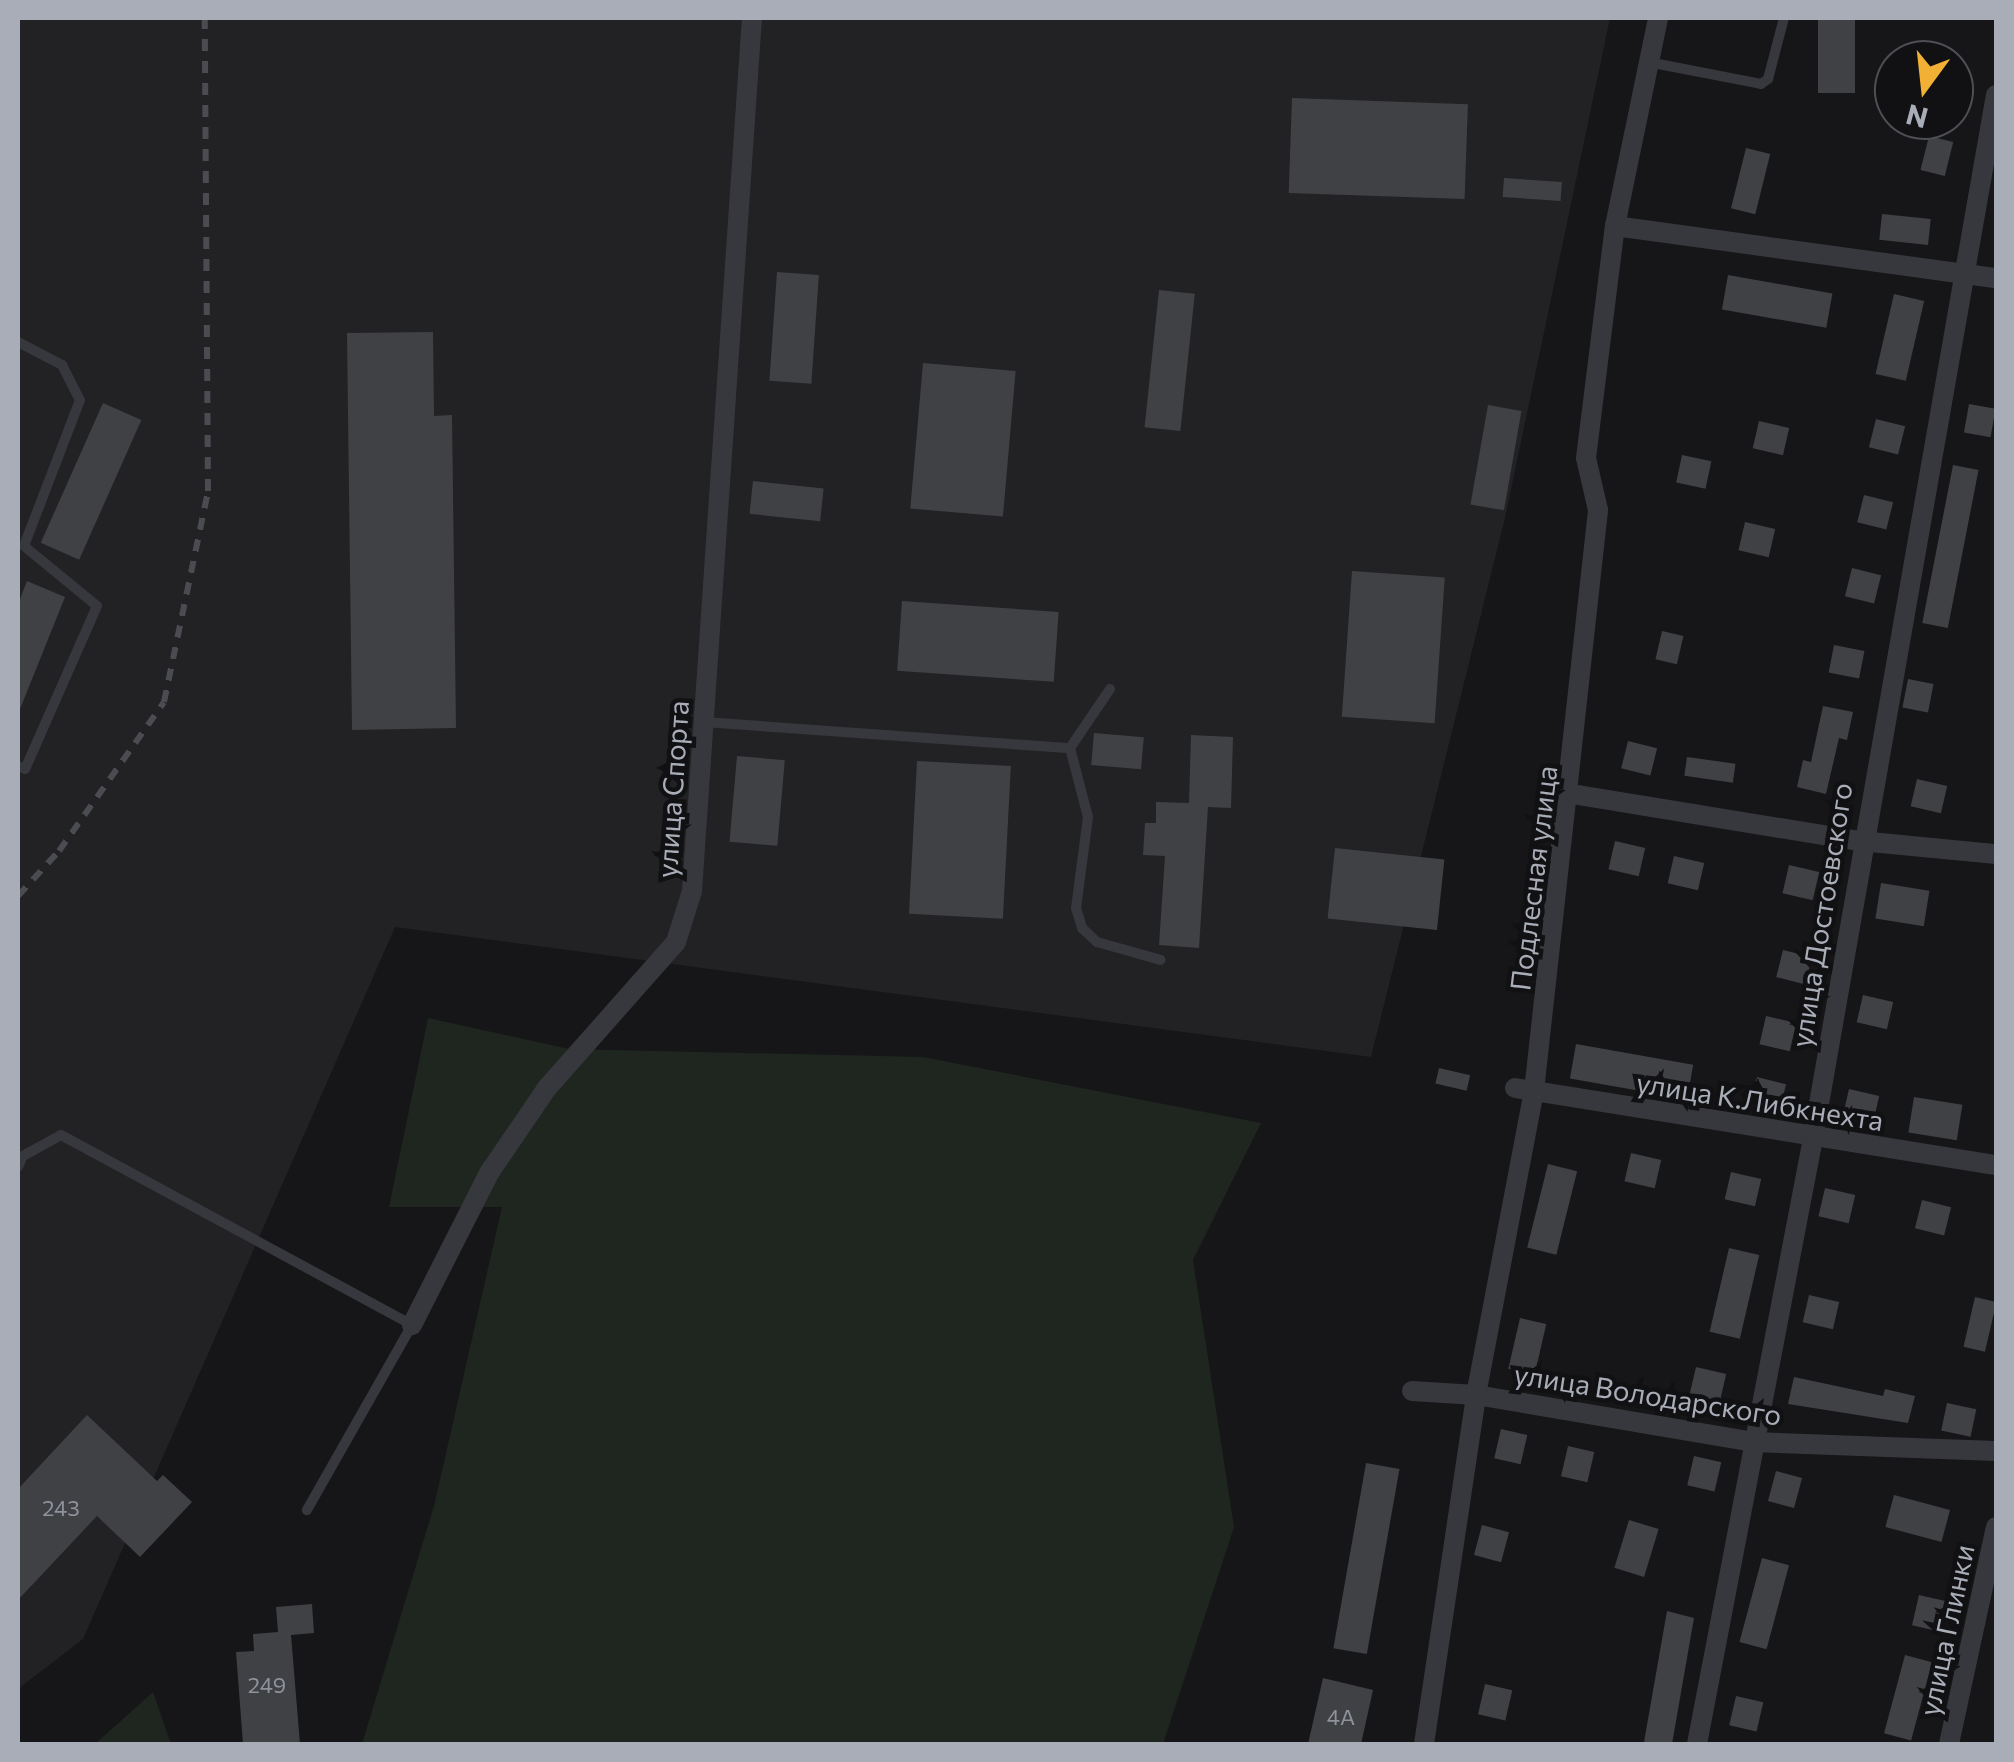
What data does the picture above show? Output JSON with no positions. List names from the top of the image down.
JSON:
{
  "streets": {
    "street": [
      "улица Спорта",
      "Подлесная улица",
      "улица Достоевского",
      "улица К.Либкнехта",
      "улица Володарского",
      "улица Глинки"
    ]
  },
  "crossings": [
    ["Подлесная улица", "улица К.Либкнехта"],
    ["Подлесная улица", "улица Володарского"],
    ["улица Достоевского", "улица К.Либкнехта"],
    ["улица Достоевского", "улица Володарского"]
  ],
  "house_numbers": ["243", "249", "4А"],
  "north": "bottom"
}
